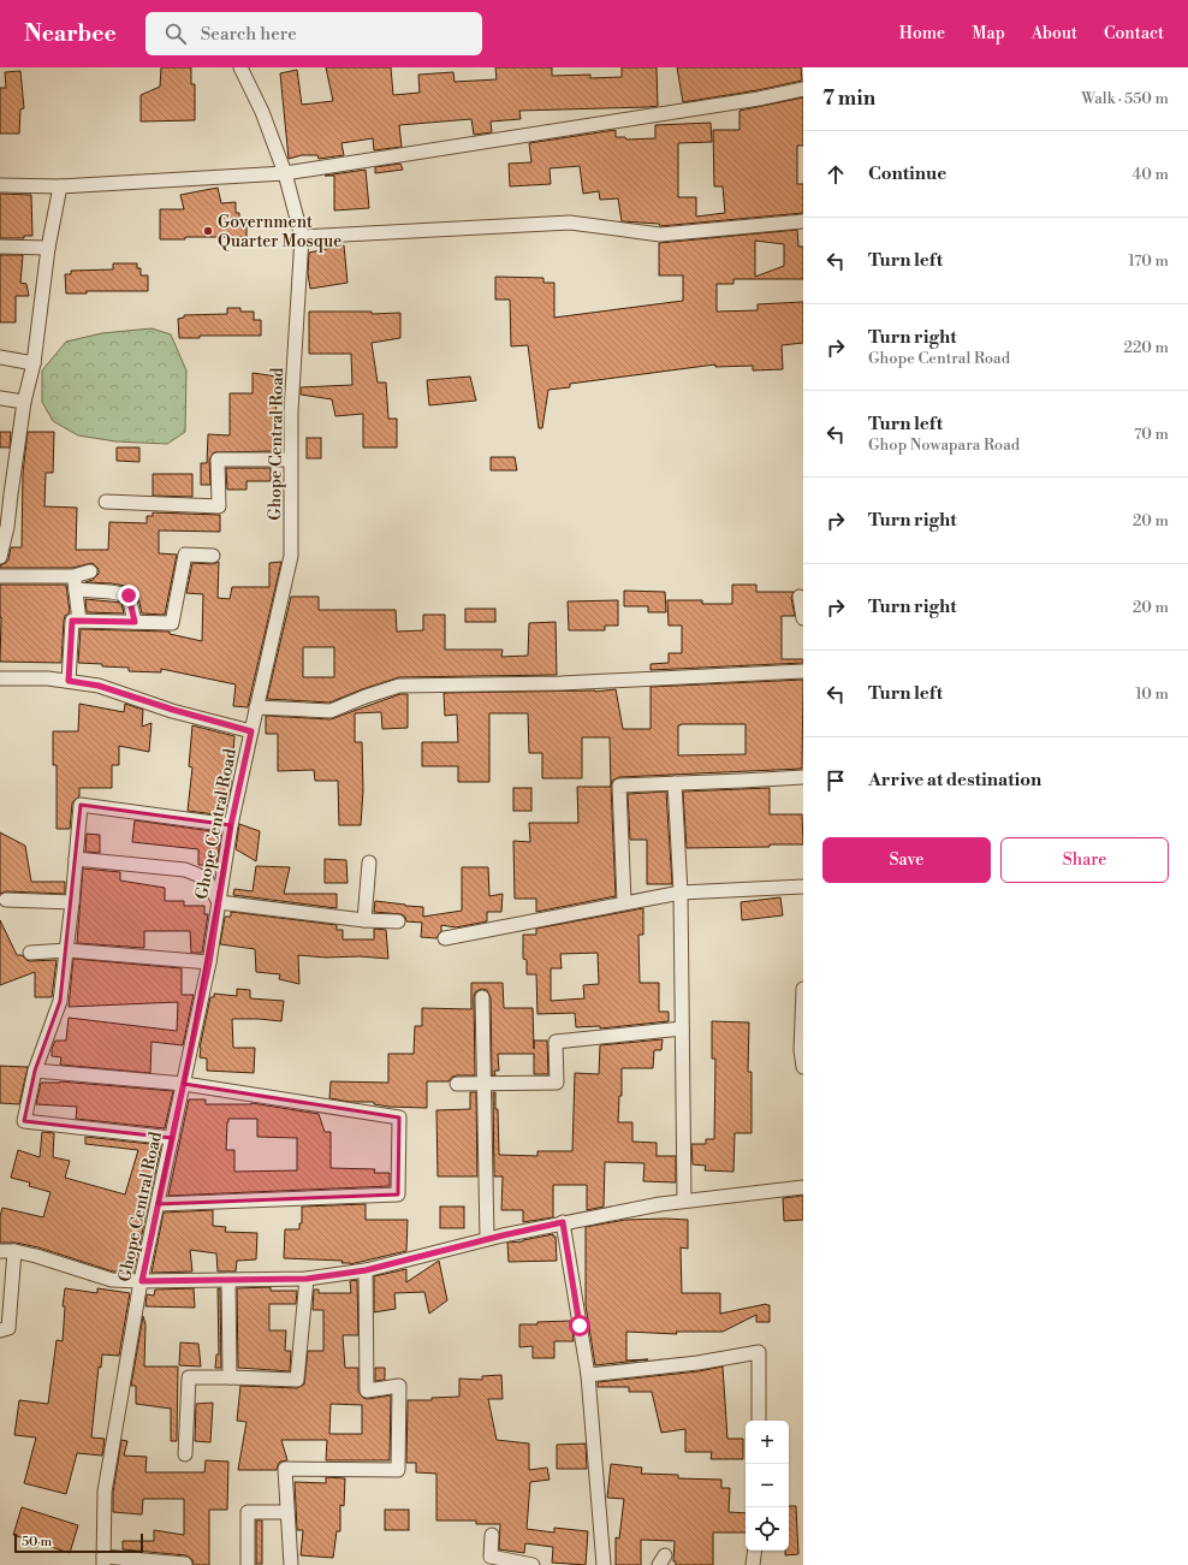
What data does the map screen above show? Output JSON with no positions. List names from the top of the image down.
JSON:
{
  "streets": {
    "street": ["Ghope Central Road"]
  },
  "places": ["Government Quarter Mosque"],
  "scale_bar": "50 m",
  "page": {
    "header": "Nearbee",
    "search": "Search here",
    "nav": [
      "Home",
      "Map",
      "About",
      "Contact"
    ],
    "heading": ["7 min", "Walk · 550 m"],
    "list": [
      ["Continue", "40 m"],
      ["Turn left", "170 m"],
      ["Turn right", "Ghope Central Road", "220 m"],
      ["Turn left", "Ghop Nowapara Road", "70 m"],
      ["Turn right", "20 m"],
      ["Turn right", "20 m"],
      ["Turn left", "10 m"],
      "Arrive at destination"
    ],
    "buttons": ["Save", "Share"],
    "map_buttons": ["+", "−"],
    "scale": "50 m"
  }
}
